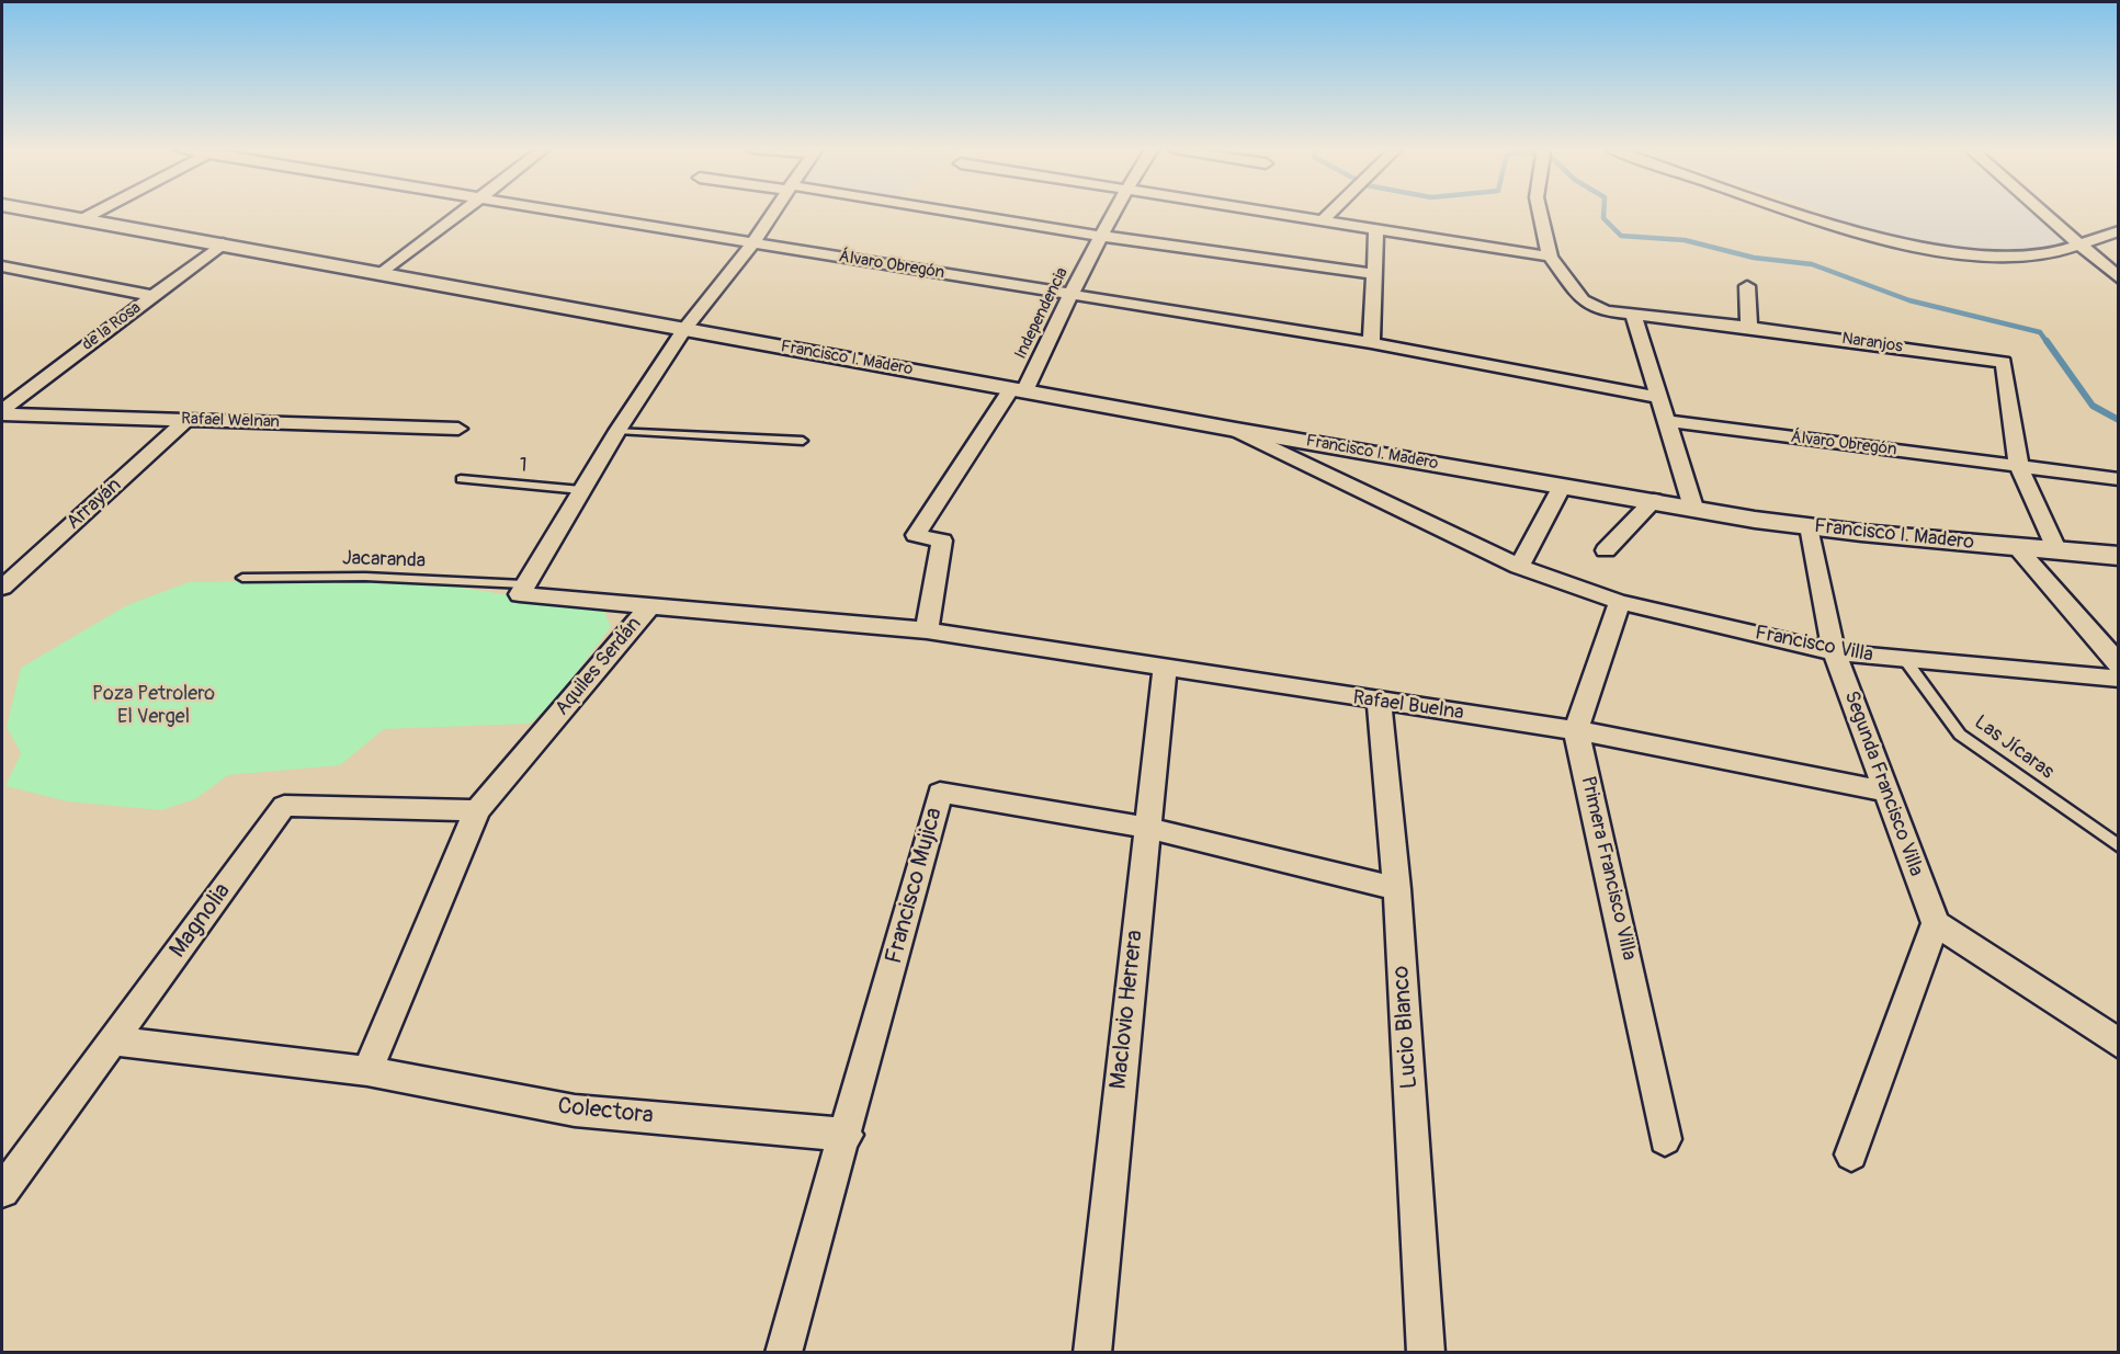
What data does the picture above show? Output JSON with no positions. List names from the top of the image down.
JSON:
{
  "streets": {
    "street": [
      "Álvaro Obregón",
      "Independencia",
      "de la Rosa",
      "Naranjos",
      "Francisco I. Madero",
      "Rafael Welnan",
      "Arrayán",
      "Francisco Villa",
      "Aquiles Serdán",
      "Rafael Buelna",
      "Segunda Francisco Villa",
      "Primera Francisco Villa",
      "Francisco Mujica",
      "Magnolia",
      "Maclovio Herrera",
      "Lucio Blanco",
      "Colectora"
    ],
    "lane": ["1", "Jacaranda", "Las Jícaras"]
  },
  "crossings": [
    ["Álvaro Obregón", "Independencia"],
    ["Álvaro Obregón", "Naranjos"],
    ["Independencia", "Francisco I. Madero"],
    ["Independencia", "Rafael Buelna"],
    ["de la Rosa", "Francisco I. Madero"],
    ["Naranjos", "Francisco I. Madero"],
    ["Francisco I. Madero", "Francisco Villa"],
    ["Francisco I. Madero", "Segunda Francisco Villa"],
    ["Rafael Welnan", "Arrayán"],
    ["Jacaranda", "Aquiles Serdán"],
    ["Francisco Villa", "Las Jícaras"],
    ["Francisco Villa", "Segunda Francisco Villa"],
    ["Aquiles Serdán", "Rafael Buelna"],
    ["Aquiles Serdán", "Magnolia"],
    ["Aquiles Serdán", "Colectora"],
    ["Rafael Buelna", "Segunda Francisco Villa"],
    ["Rafael Buelna", "Primera Francisco Villa"],
    ["Rafael Buelna", "Maclovio Herrera"],
    ["Rafael Buelna", "Lucio Blanco"],
    ["Francisco Mujica", "Maclovio Herrera"],
    ["Francisco Mujica", "Lucio Blanco"],
    ["Francisco Mujica", "Colectora"],
    ["Magnolia", "Colectora"]
  ],
  "parks": ["Poza Petrolero El Vergel"]
}
